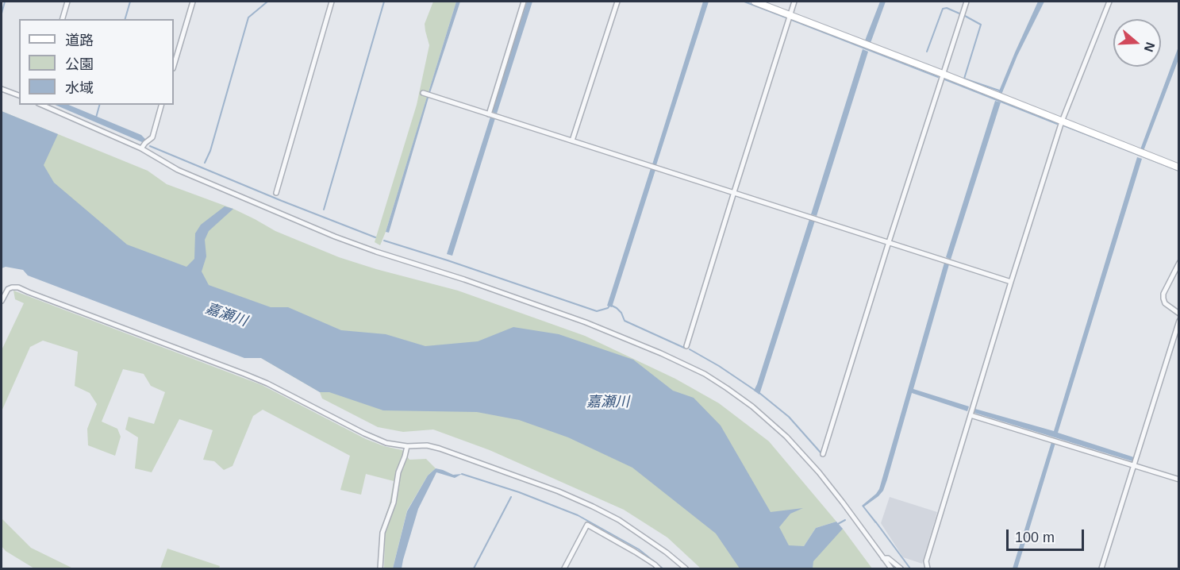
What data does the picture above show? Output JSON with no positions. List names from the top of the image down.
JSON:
{
  "water": ["嘉瀬川"],
  "legend": ["道路", "公園", "水域"],
  "scale_bar": "100 m",
  "north": "right"
}
